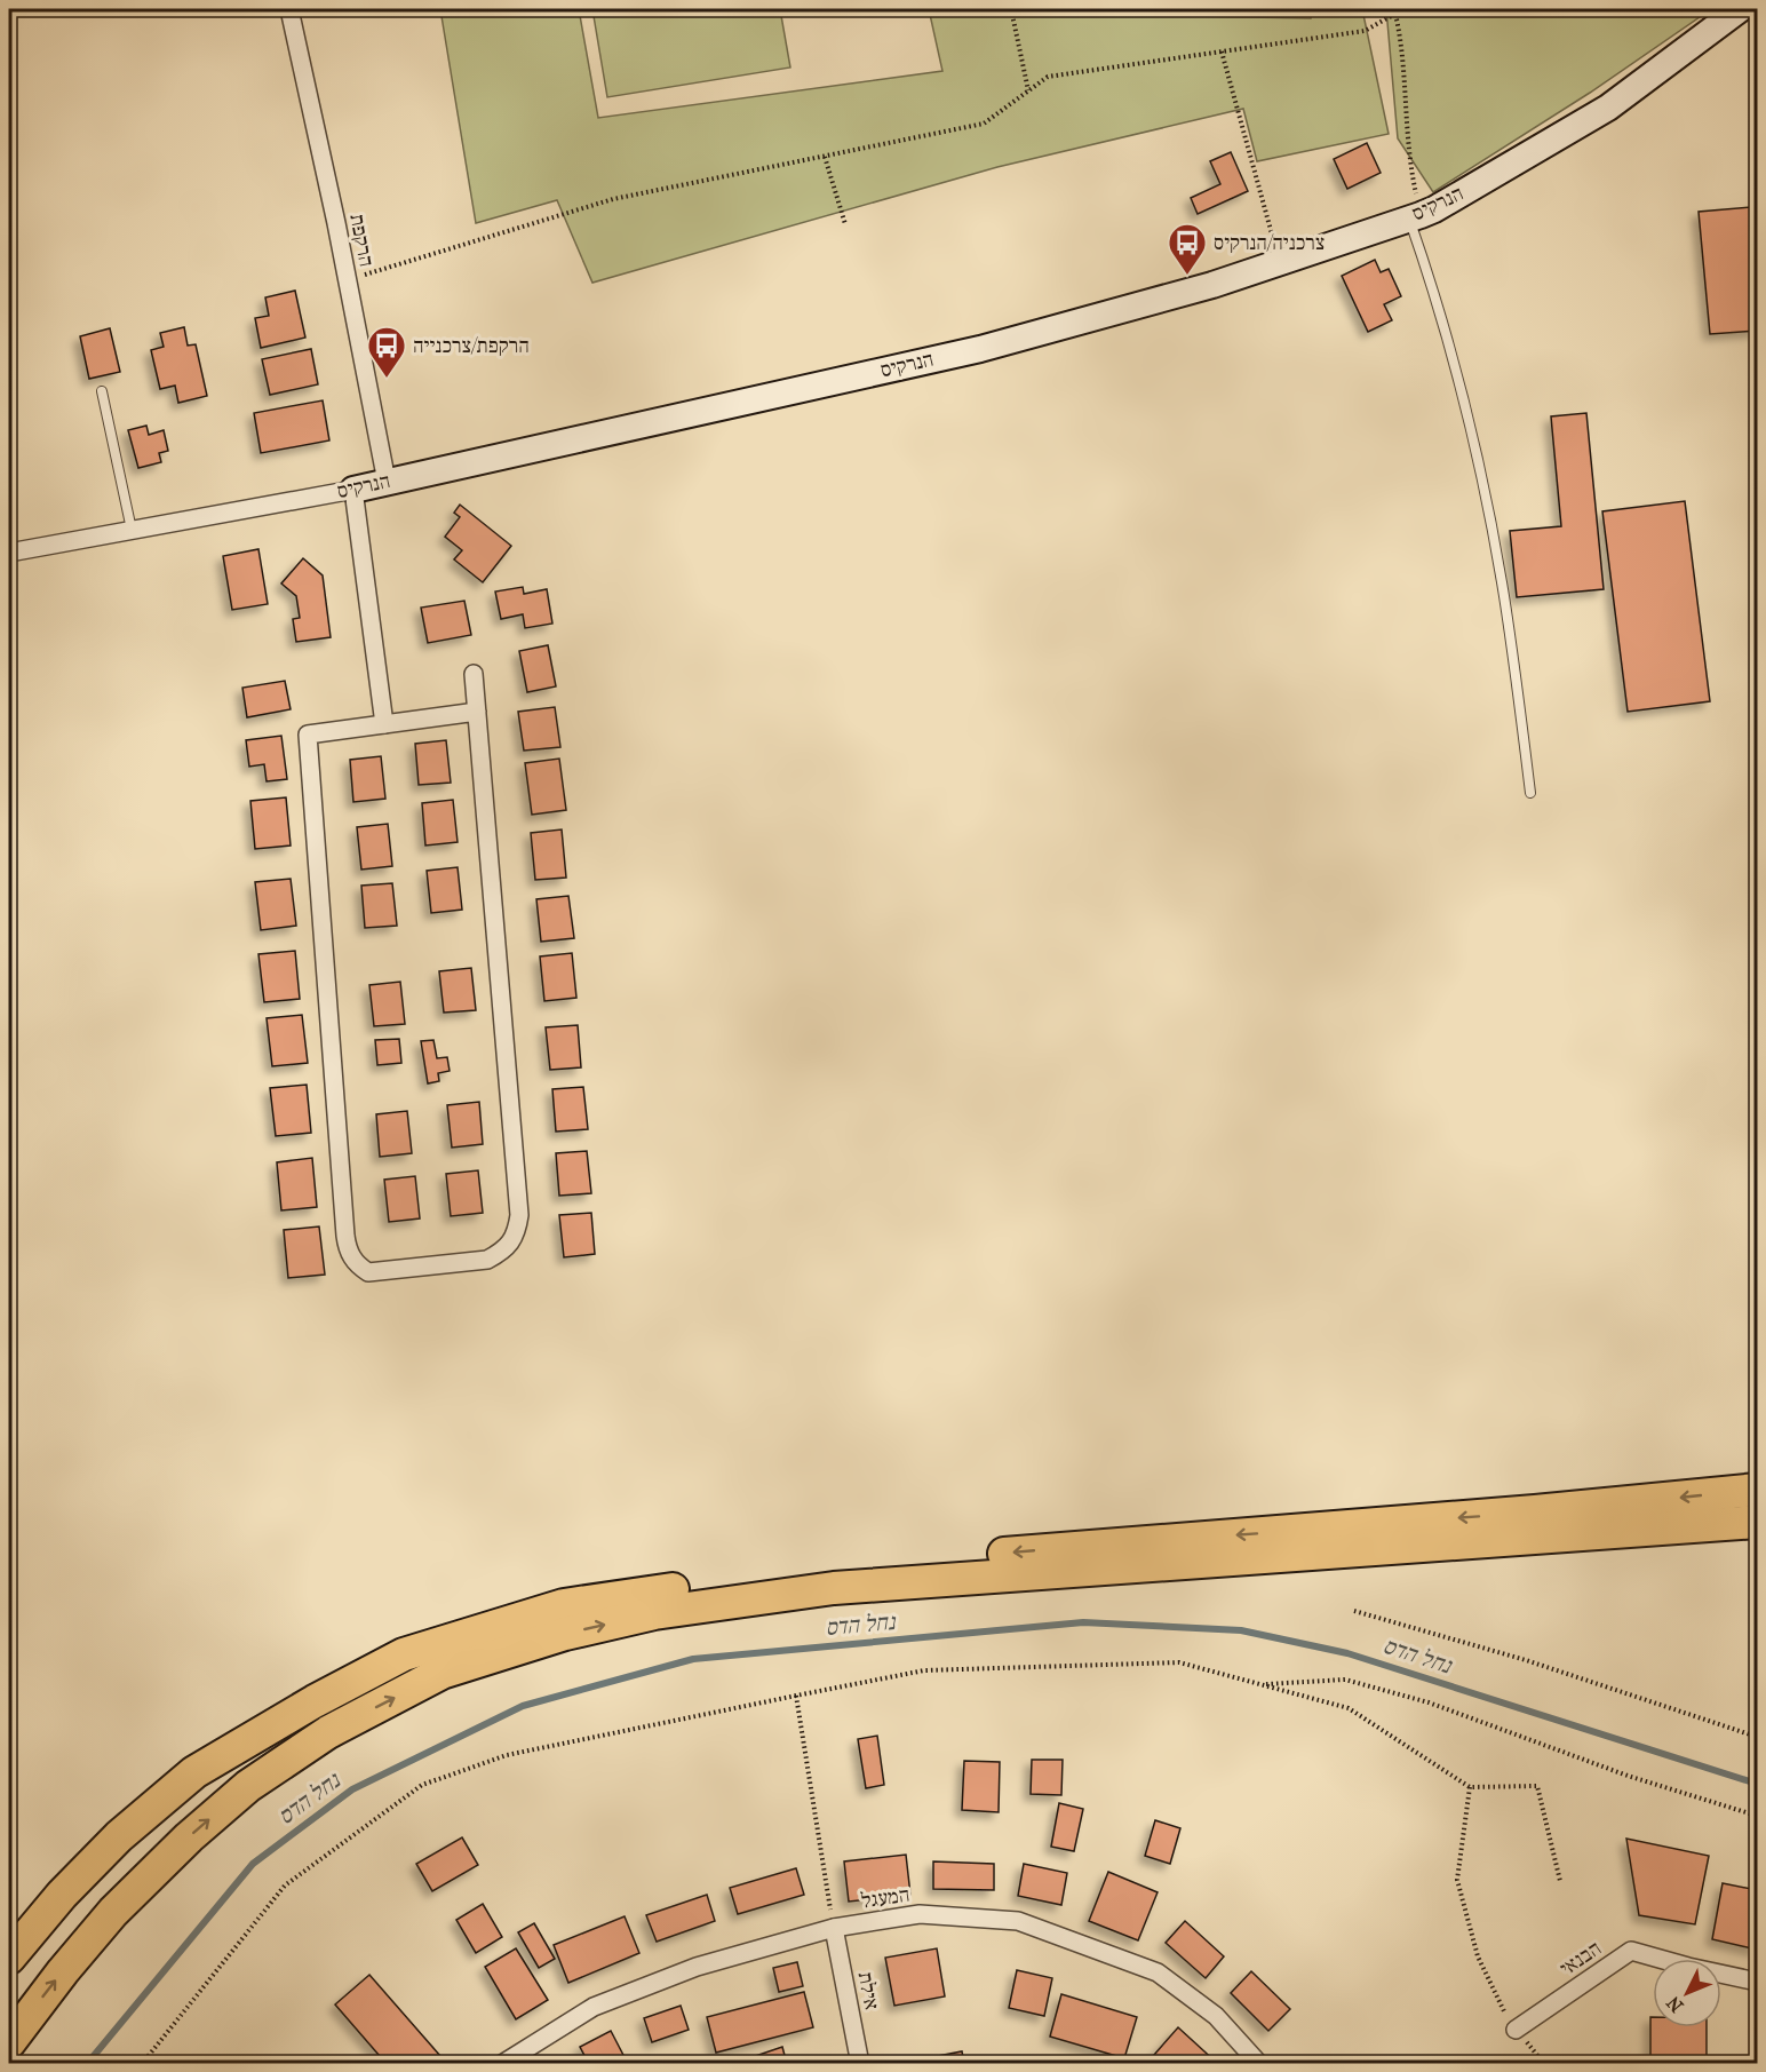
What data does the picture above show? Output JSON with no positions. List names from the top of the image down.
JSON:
{
  "streets": {
    "street": [
      "הנרקיס",
      "הרקפת",
      "המעגל",
      "הבנאי",
      "אילת"
    ]
  },
  "crossings": [
    ["הנרקיס", "הרקפת"],
    ["המעגל", "אילת"]
  ],
  "water": ["נחל הדס"],
  "places": {
    "bus stop": ["צרכניה/הנרקיס", "הרקפת/צרכנייה"]
  },
  "north": "bottom left"
}
